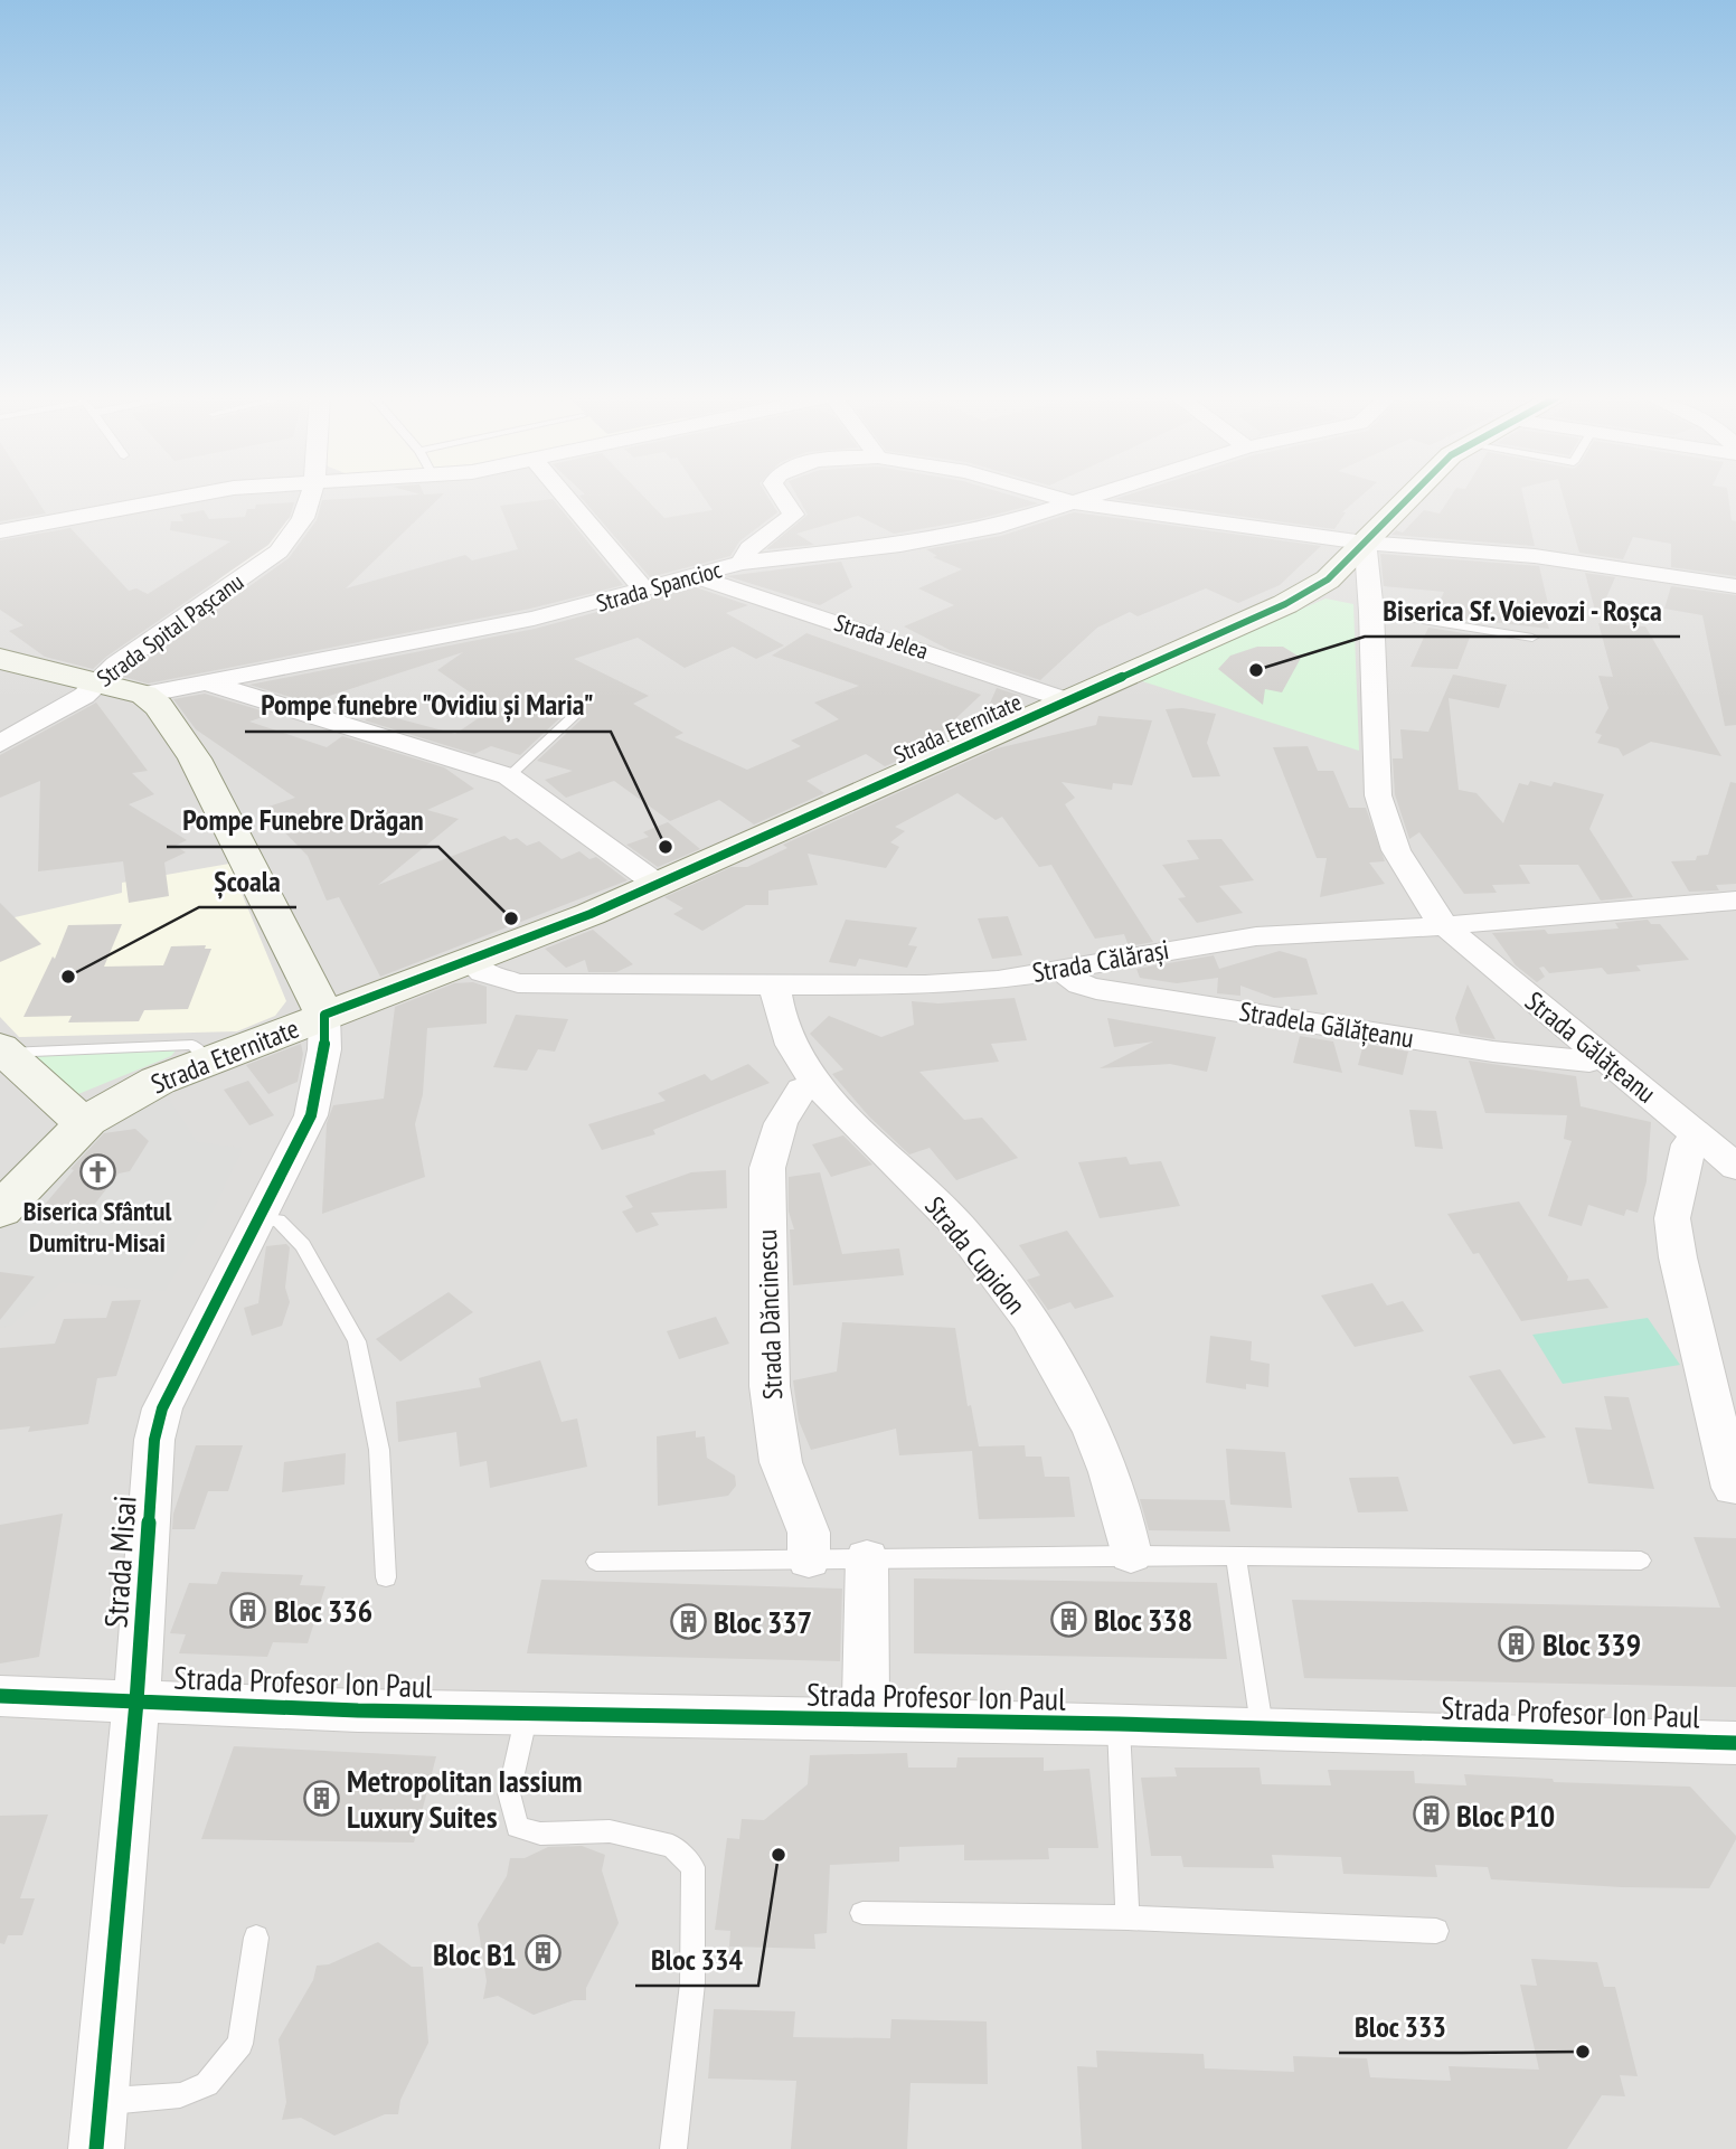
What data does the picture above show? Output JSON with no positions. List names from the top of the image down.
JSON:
{
  "streets": {
    "street": [
      "Strada Spancioc",
      "Strada Spital Pașcanu",
      "Strada Jelea",
      "Strada Eternitate",
      "Strada Călărași",
      "Stradela Gălățeanu",
      "Strada Gălățeanu",
      "Strada Cupidon",
      "Strada Dăncinescu",
      "Strada Misai",
      "Strada Profesor Ion Paul"
    ]
  },
  "crossings": [
    ["Strada Spancioc", "Strada Jelea"],
    ["Strada Jelea", "Strada Eternitate"],
    ["Strada Eternitate", "Strada Călărași"],
    ["Strada Eternitate", "Strada Gălățeanu"],
    ["Strada Eternitate", "Strada Misai"],
    ["Strada Călărași", "Stradela Gălățeanu"],
    ["Strada Călărași", "Strada Gălățeanu"],
    ["Strada Călărași", "Strada Cupidon"],
    ["Stradela Gălățeanu", "Strada Gălățeanu"],
    ["Strada Cupidon", "Strada Dăncinescu"],
    ["Strada Misai", "Strada Profesor Ion Paul"]
  ],
  "places": {
    "other": [
      "Biserica Sf. Voievozi - Roșca",
      "Pompe funebre \"Ovidiu și Maria\"",
      "Pompe Funebre Drăgan",
      "Școala",
      "Bloc 334",
      "Bloc 333"
    ],
    "church": ["Biserica Sfântul Dumitru-Misai"],
    "building": [
      "Bloc 336",
      "Bloc 338",
      "Bloc 337",
      "Bloc 339",
      "Metropolitan Iassium Luxury Suites",
      "Bloc P10",
      "Bloc B1"
    ]
  }
}
